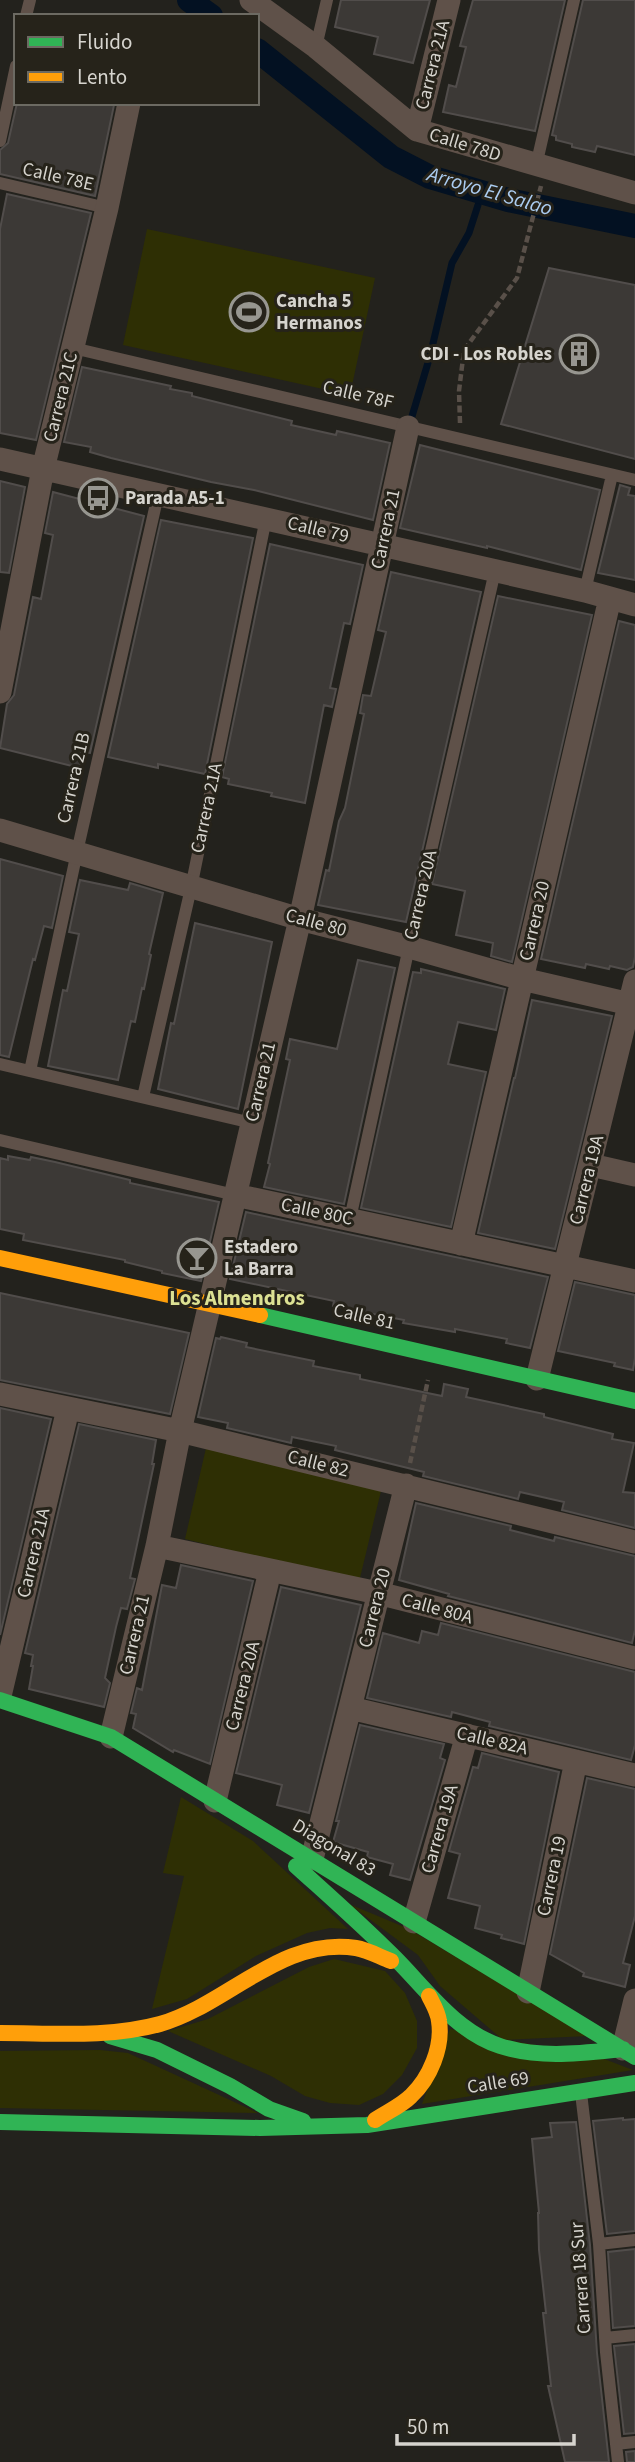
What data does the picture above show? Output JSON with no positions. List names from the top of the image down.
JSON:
{
  "streets": {
    "street": [
      "Carrera 21A",
      "Calle 78D",
      "Carrera 21C",
      "Carrera 21",
      "Calle 79",
      "Carrera 20A",
      "Carrera 20",
      "Calle 80",
      "Carrera 19A",
      "Calle 80C",
      "Calle 81",
      "Calle 82",
      "Calle 80A",
      "Calle 82A",
      "Diagonal 83",
      "Carrera 19",
      "Calle 69"
    ],
    "lane": [
      "Calle 78E",
      "Calle 78F",
      "Carrera 21B",
      "Carrera 18 Sur"
    ]
  },
  "crossings": [
    ["Carrera 21A", "Calle 78D"],
    ["Carrera 21A", "Calle 79"],
    ["Carrera 21A", "Calle 80"],
    ["Carrera 21A", "Calle 82"],
    ["Carrera 21A", "Diagonal 83"],
    ["Calle 78E", "Carrera 21C"],
    ["Calle 78F", "Carrera 21C"],
    ["Calle 78F", "Carrera 21"],
    ["Carrera 21C", "Calle 79"],
    ["Carrera 21", "Calle 79"],
    ["Carrera 21", "Calle 80"],
    ["Carrera 21", "Calle 80C"],
    ["Carrera 21", "Calle 81"],
    ["Carrera 21", "Calle 82"],
    ["Carrera 21", "Calle 80A"],
    ["Carrera 21", "Diagonal 83"],
    ["Calle 79", "Carrera 21B"],
    ["Calle 79", "Carrera 20A"],
    ["Calle 79", "Carrera 20"],
    ["Carrera 21B", "Calle 80"],
    ["Carrera 20A", "Calle 80"],
    ["Carrera 20A", "Calle 80C"],
    ["Carrera 20A", "Calle 80A"],
    ["Carrera 20A", "Diagonal 83"],
    ["Carrera 20", "Calle 80"],
    ["Carrera 20", "Calle 80C"],
    ["Carrera 20", "Calle 82"],
    ["Carrera 20", "Calle 80A"],
    ["Carrera 20", "Calle 82A"],
    ["Carrera 20", "Diagonal 83"],
    ["Calle 80", "Carrera 19A"],
    ["Carrera 19A", "Calle 80C"],
    ["Carrera 19A", "Calle 81"],
    ["Carrera 19A", "Calle 82A"],
    ["Carrera 19A", "Diagonal 83"],
    ["Calle 82A", "Carrera 19"],
    ["Diagonal 83", "Carrera 19"],
    ["Calle 69", "Carrera 18 Sur"]
  ],
  "districts": ["Los Almendros"],
  "water": ["Arroyo El Salao"],
  "places": {
    "sports": ["Cancha 5 Hermanos"],
    "building": ["CDI - Los Robles"],
    "bus stop": ["Parada A5-1"],
    "bar": ["Estadero La Barra"]
  },
  "legend": ["Fluido", "Lento"],
  "scale_bar": "50 m"
}
